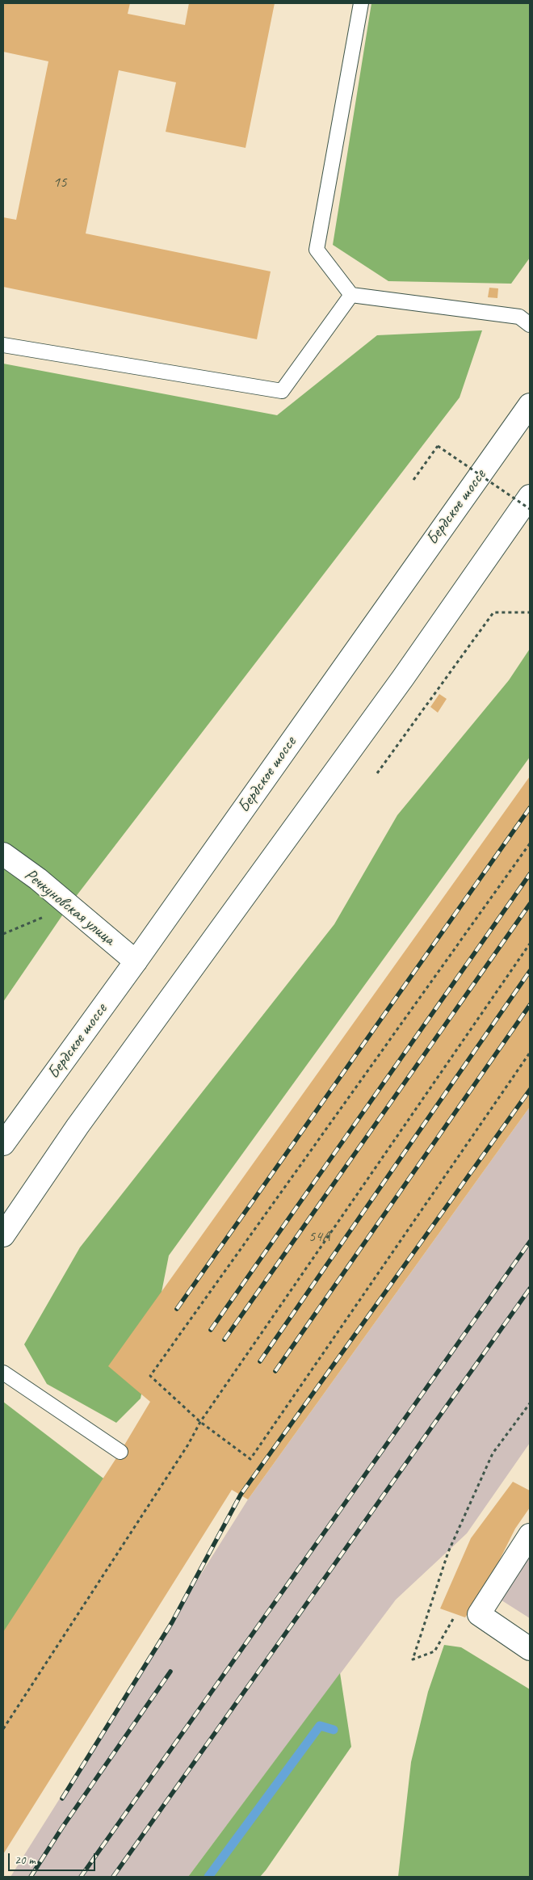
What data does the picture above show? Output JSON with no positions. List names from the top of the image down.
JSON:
{
  "streets": {
    "main road": ["Бердское шоссе", "Речкуновская улица"]
  },
  "crossings": [
    ["Бердское шоссе", "Речкуновская улица"]
  ],
  "house_numbers": ["15", "54А"],
  "scale_bar": "20 m"
}
